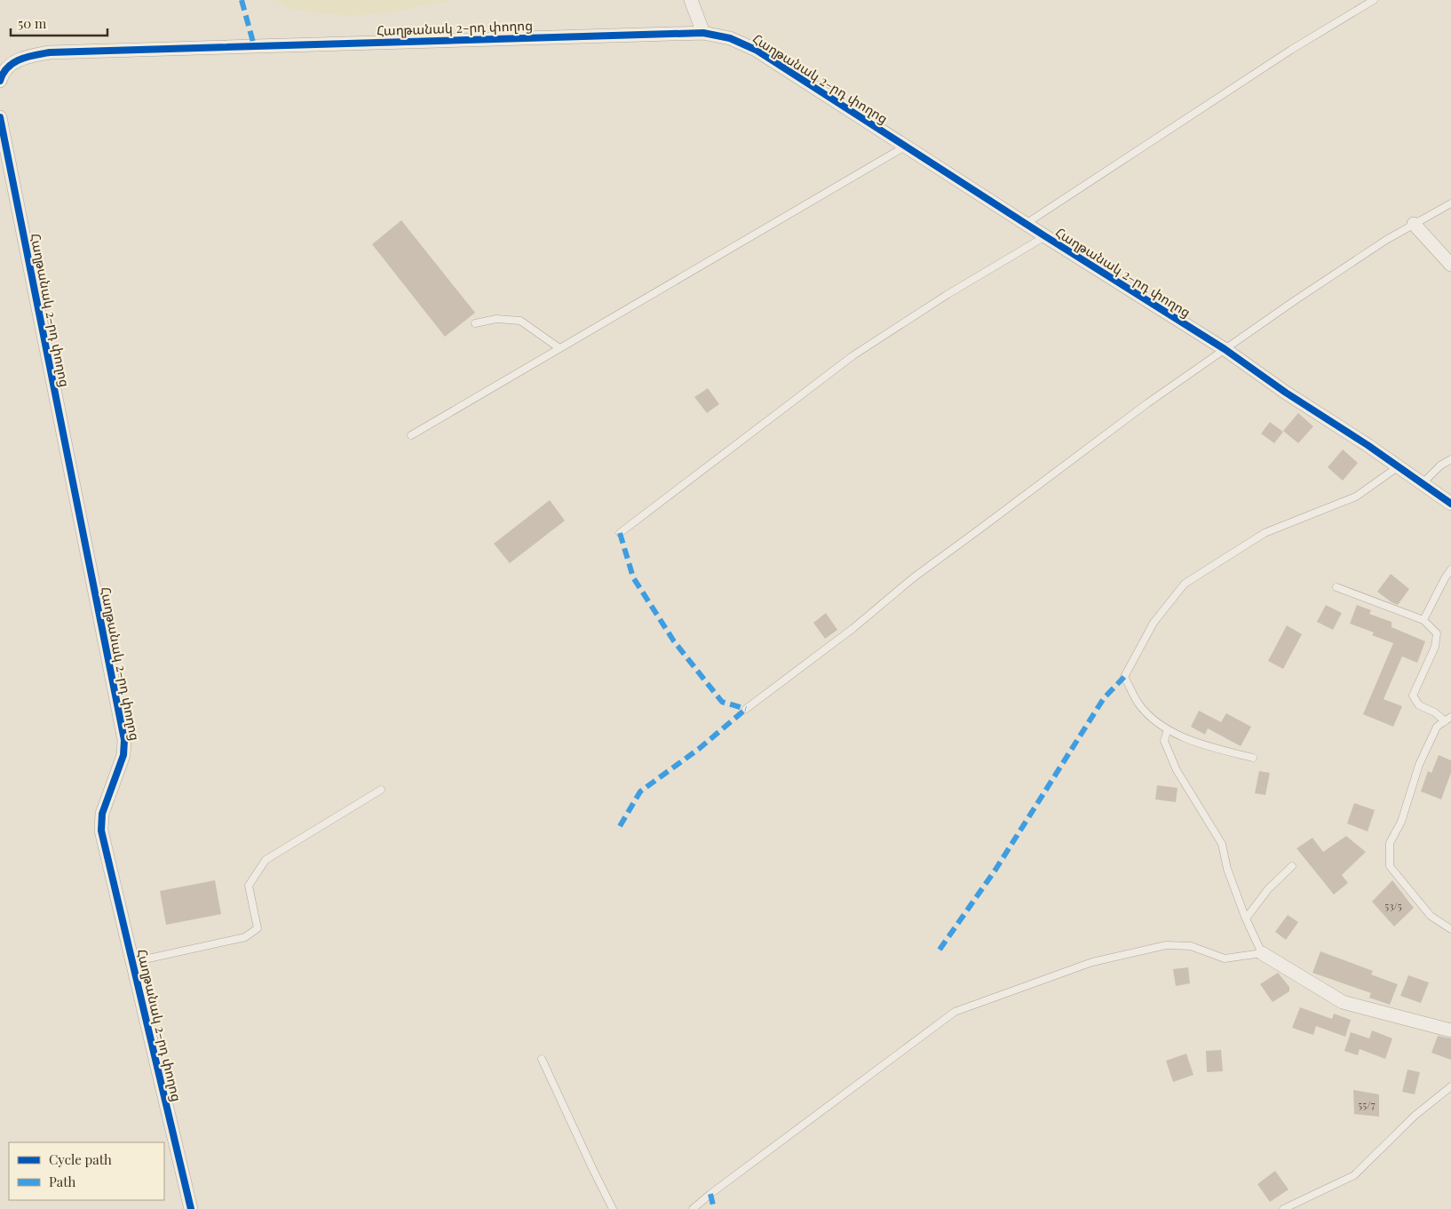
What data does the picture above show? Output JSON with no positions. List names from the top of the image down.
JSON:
{
  "streets": {
    "street": ["Հաղթանակ 2-րդ փողոց"]
  },
  "house_numbers": ["53/5", "55/7"],
  "legend": ["Cycle path", "Path"],
  "scale_bar": "50 m"
}
